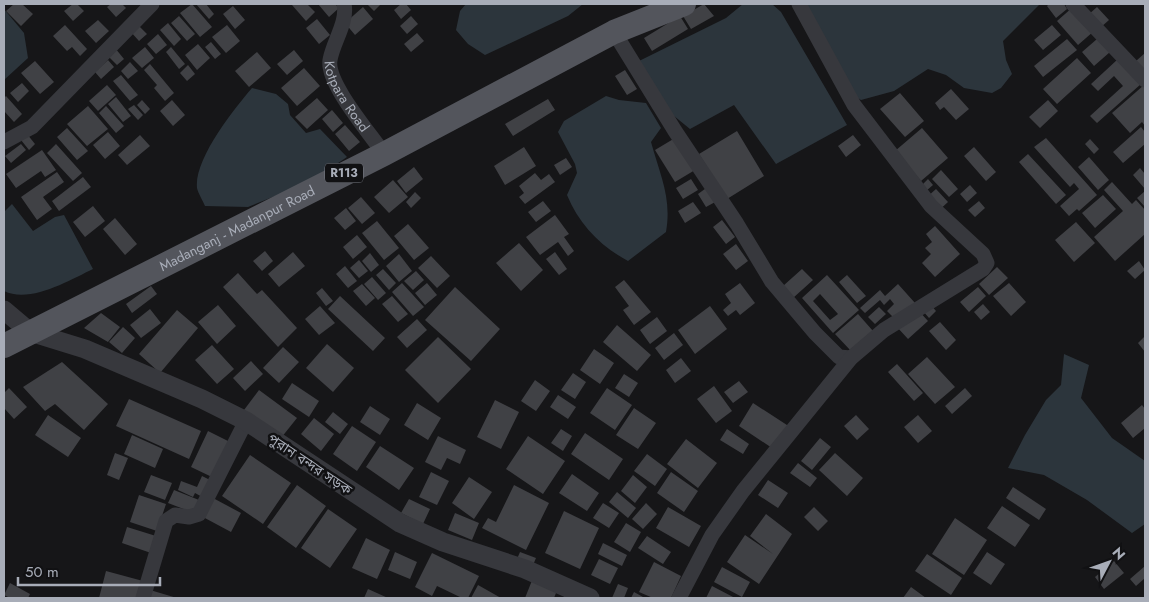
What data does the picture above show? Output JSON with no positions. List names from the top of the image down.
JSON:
{
  "streets": {
    "main road": ["R113", "Madanganj - Madanpur Road"],
    "street": ["Kotpara Road", "পুরান বন্দর সড়ক"]
  },
  "crossings": [
    ["Kotpara Road", "Madanganj - Madanpur Road"],
    ["Madanganj - Madanpur Road", "পুরান বন্দর সড়ক"]
  ],
  "scale_bar": "50 m",
  "north": "top right"
}
